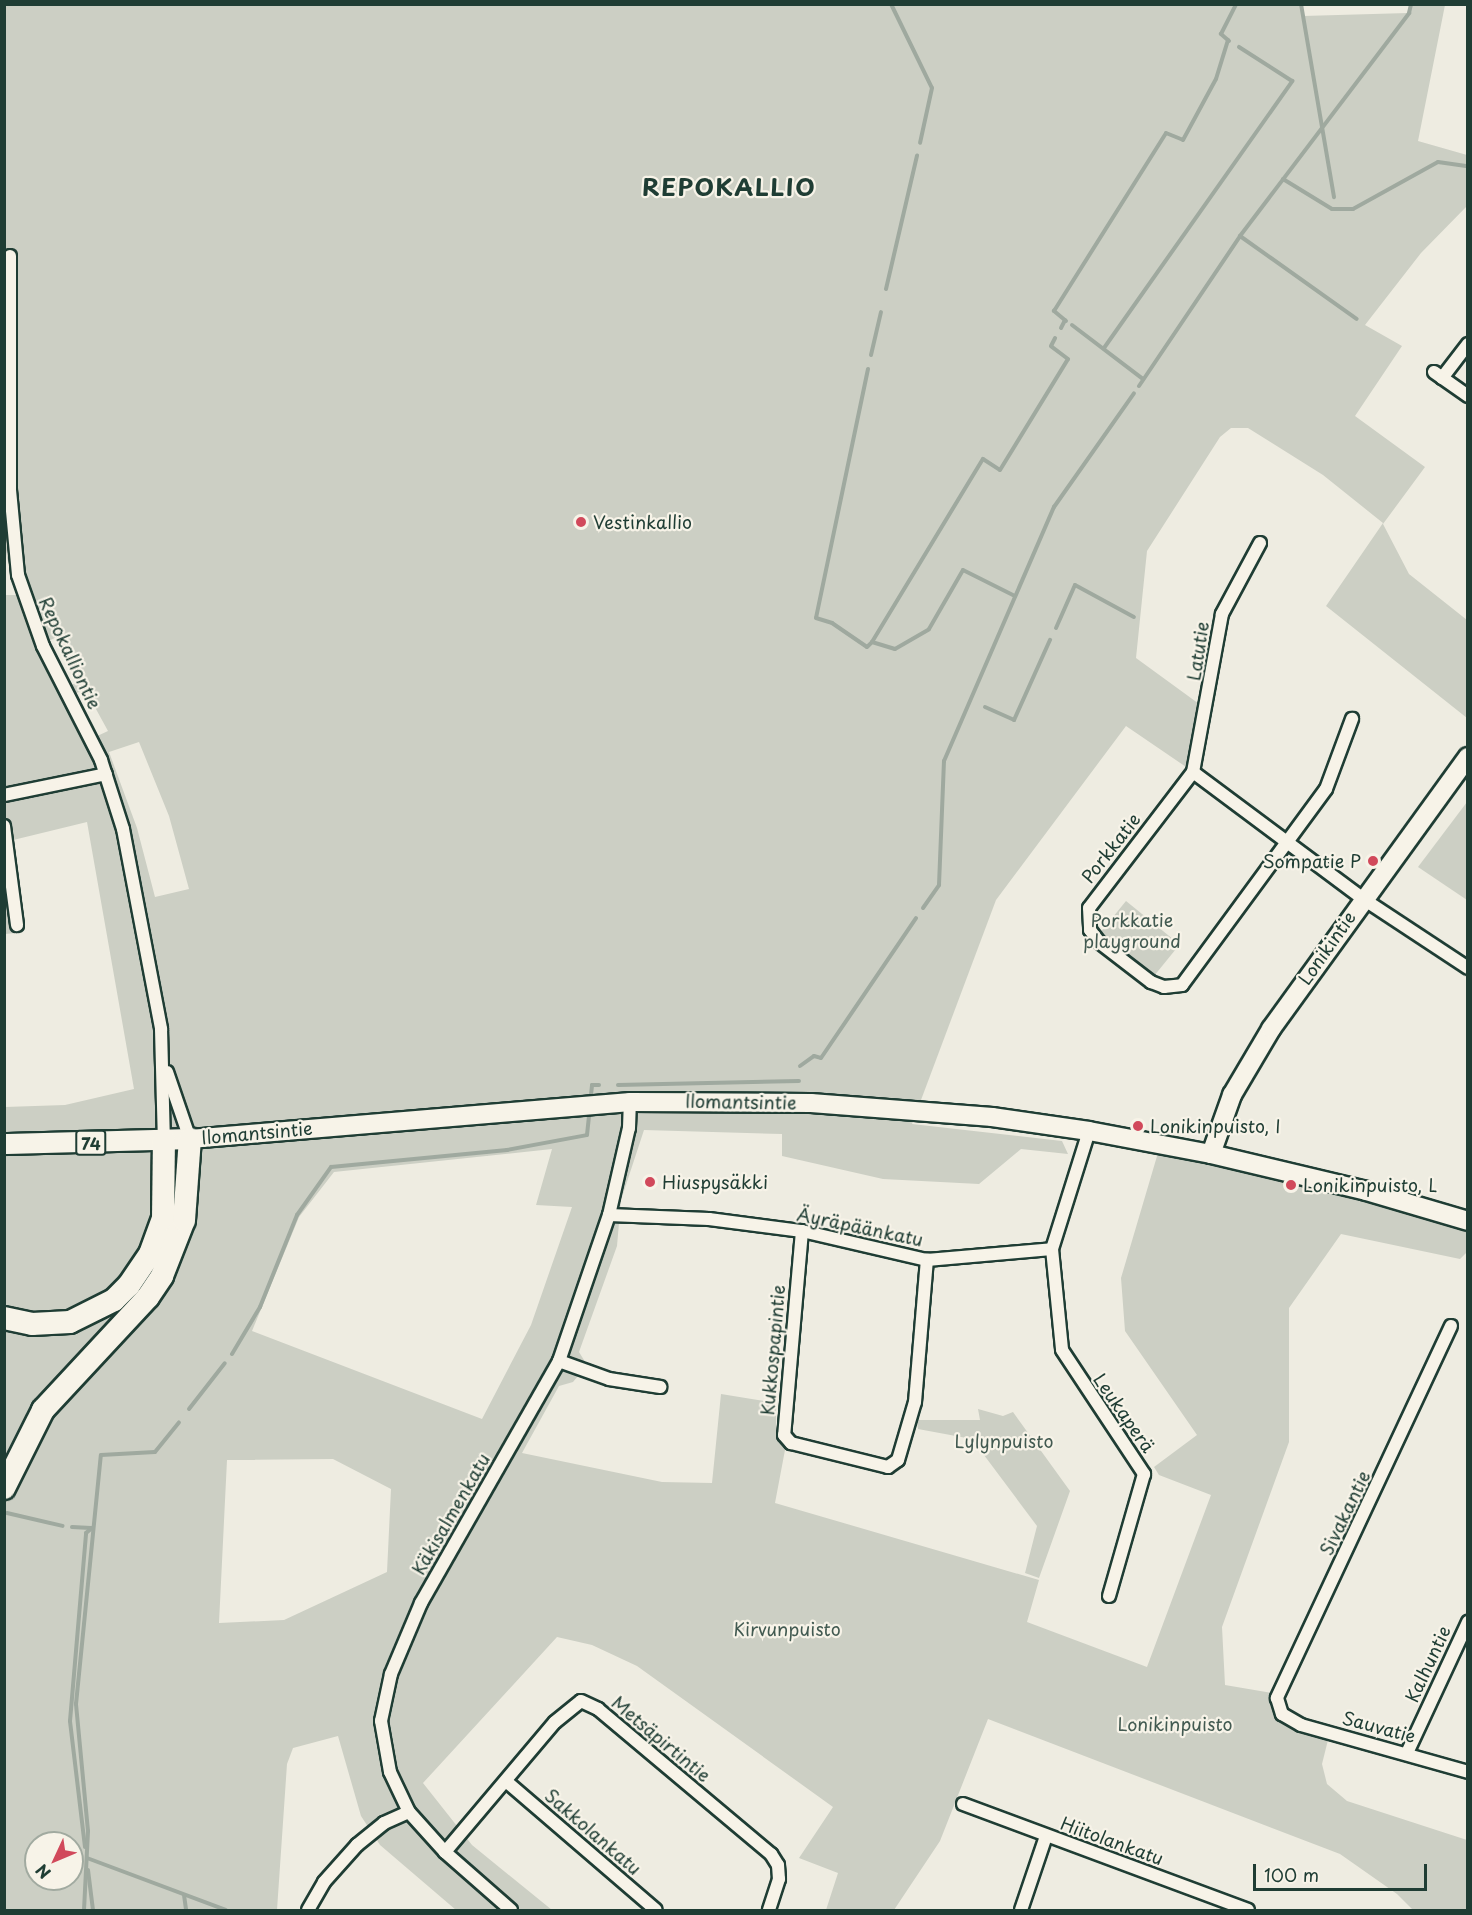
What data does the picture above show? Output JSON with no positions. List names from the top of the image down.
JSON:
{
  "streets": {
    "main road": ["Lonikintie", "Ilomantsintie", "74"],
    "street": [
      "Latutie",
      "Repokalliontie",
      "Porkkatie",
      "Äyräpäänkatu",
      "Kukkospapintie",
      "Leukaperä",
      "Sivakantie",
      "Käkisalmenkatu",
      "Kalhuntie",
      "Sauvatie",
      "Metsäpirtintie",
      "Sakkolankatu",
      "Hiitolankatu"
    ]
  },
  "crossings": [
    ["Latutie", "Porkkatie"],
    ["Repokalliontie", "Ilomantsintie"],
    ["Lonikintie", "Ilomantsintie"],
    ["Ilomantsintie", "Käkisalmenkatu"],
    ["Äyräpäänkatu", "Kukkospapintie"],
    ["Äyräpäänkatu", "Leukaperä"],
    ["Äyräpäänkatu", "Käkisalmenkatu"],
    ["Sivakantie", "Sauvatie"],
    ["Käkisalmenkatu", "Metsäpirtintie"],
    ["Kalhuntie", "Sauvatie"],
    ["Metsäpirtintie", "Sakkolankatu"]
  ],
  "districts": ["REPOKALLIO"],
  "parks": [
    "Porkkatie playground",
    "Lylynpuisto",
    "Kirvunpuisto",
    "Lonikinpuisto"
  ],
  "places": [
    "Vestinkallio",
    "Sompatie P",
    "Lonikinpuisto, I",
    "Hiuspysäkki",
    "Lonikinpuisto, L"
  ],
  "scale_bar": "100 m",
  "north": "bottom left"
}
